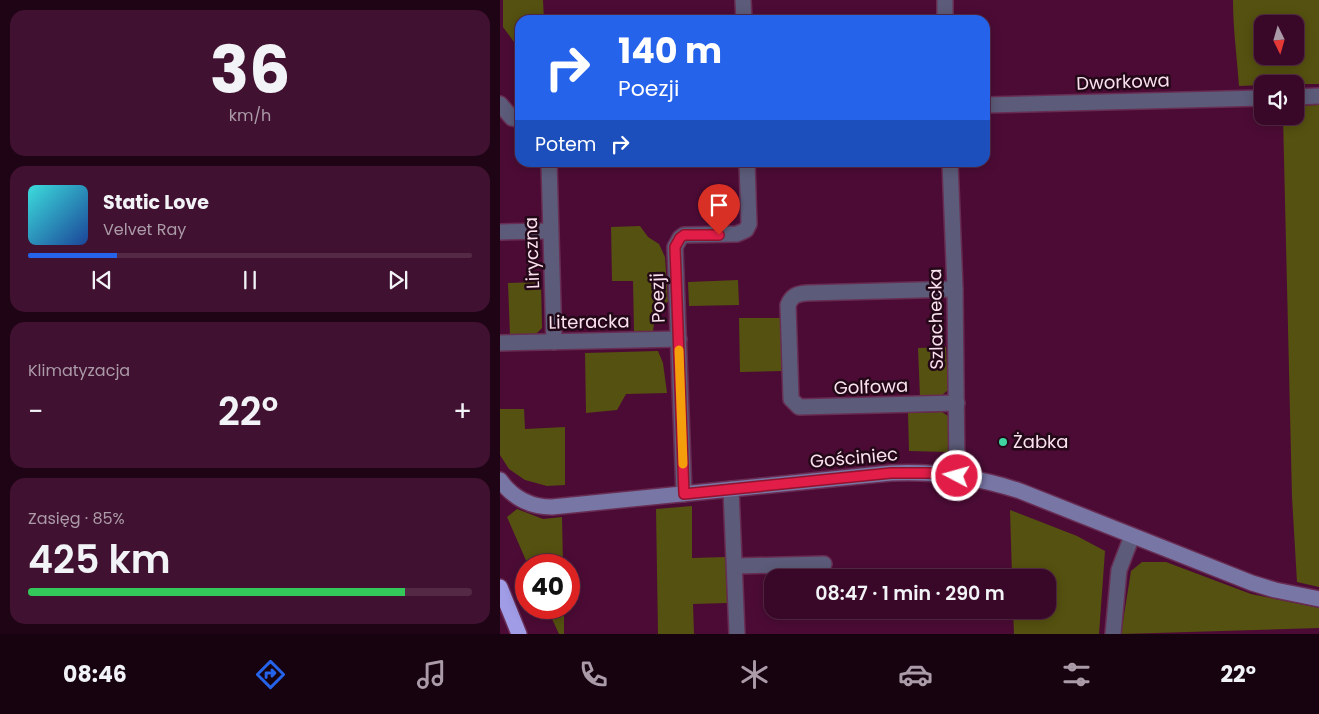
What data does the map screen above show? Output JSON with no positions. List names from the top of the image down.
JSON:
{
  "streets": {
    "street": [
      "Dworkowa",
      "Liryczna",
      "Poezji",
      "Szlachecka",
      "Literacka",
      "Golfowa",
      "Gościniec"
    ]
  },
  "crossings": [
    ["Liryczna", "Literacka"],
    ["Poezji", "Literacka"],
    ["Poezji", "Gościniec"],
    ["Szlachecka", "Golfowa"],
    ["Szlachecka", "Gościniec"]
  ],
  "places": ["Żabka"],
  "north": "bottom",
  "page": {
    "tile": [
      ["36", "km/h"],
      "Klimatyzacja",
      ["Zasięg · 85%", "425 km"]
    ],
    "turn": ["140 m", "Poezji"],
    "then": "Potem",
    "song": ["Static Love", "Velvet Ray"],
    "heat": ["−", "22°", "+"],
    "limit": "40",
    "trip": "08:47 · 1 min · 290 m",
    "tabs": ["08:46", "22°"]
  }
}
